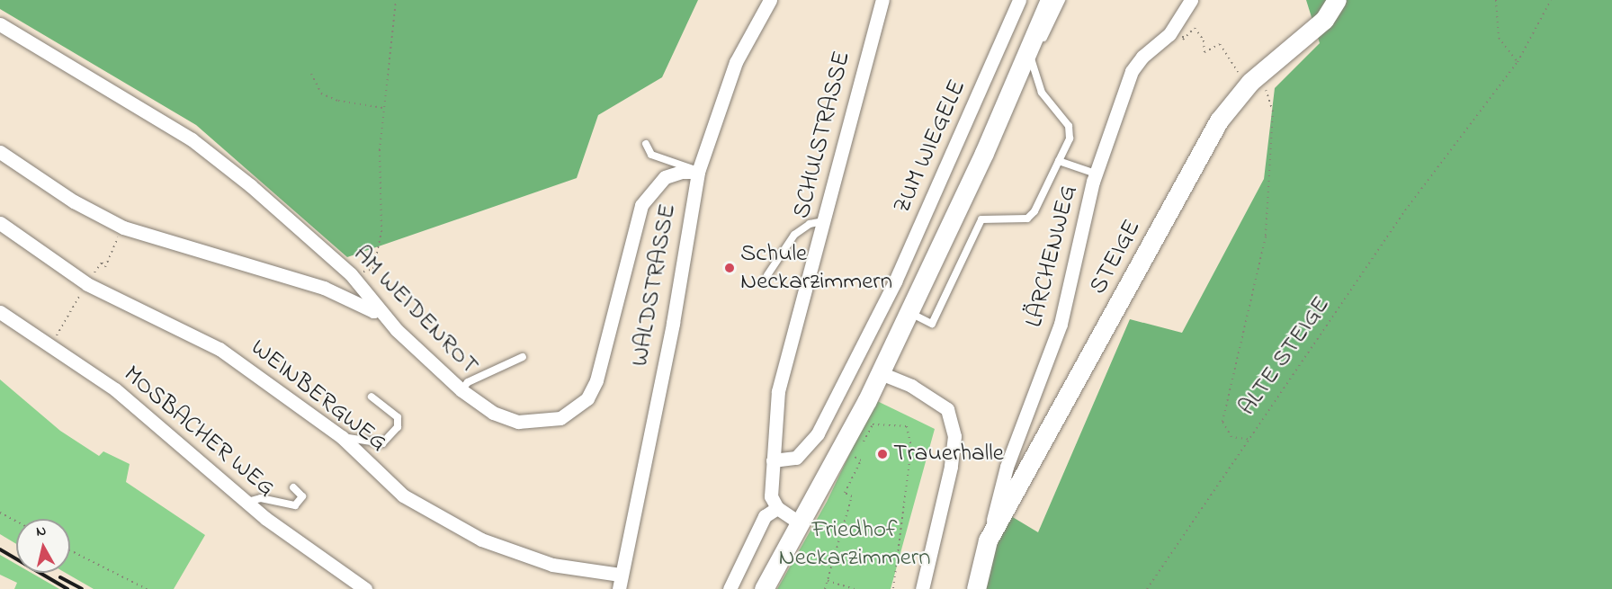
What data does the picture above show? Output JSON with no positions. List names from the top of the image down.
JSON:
{
  "streets": {
    "street": [
      "SCHULSTRASSE",
      "ZUM WIEGELE",
      "LÄRCHENWEG",
      "STEIGE",
      "WALDSTRASSE",
      "AM WEIDENROT",
      "WEINBERGWEG",
      "MOSBACHER WEG"
    ],
    "path": ["ALTE STEIGE"]
  },
  "crossings": [
    ["SCHULSTRASSE", "ZUM WIEGELE"],
    ["LÄRCHENWEG", "STEIGE"],
    ["STEIGE", "ALTE STEIGE"],
    ["WALDSTRASSE", "AM WEIDENROT"],
    ["WALDSTRASSE", "WEINBERGWEG"]
  ],
  "parks": ["Friedhof Neckarzimmern"],
  "places": ["Schule Neckarzimmern", "Trauerhalle"],
  "north": "top"
}
